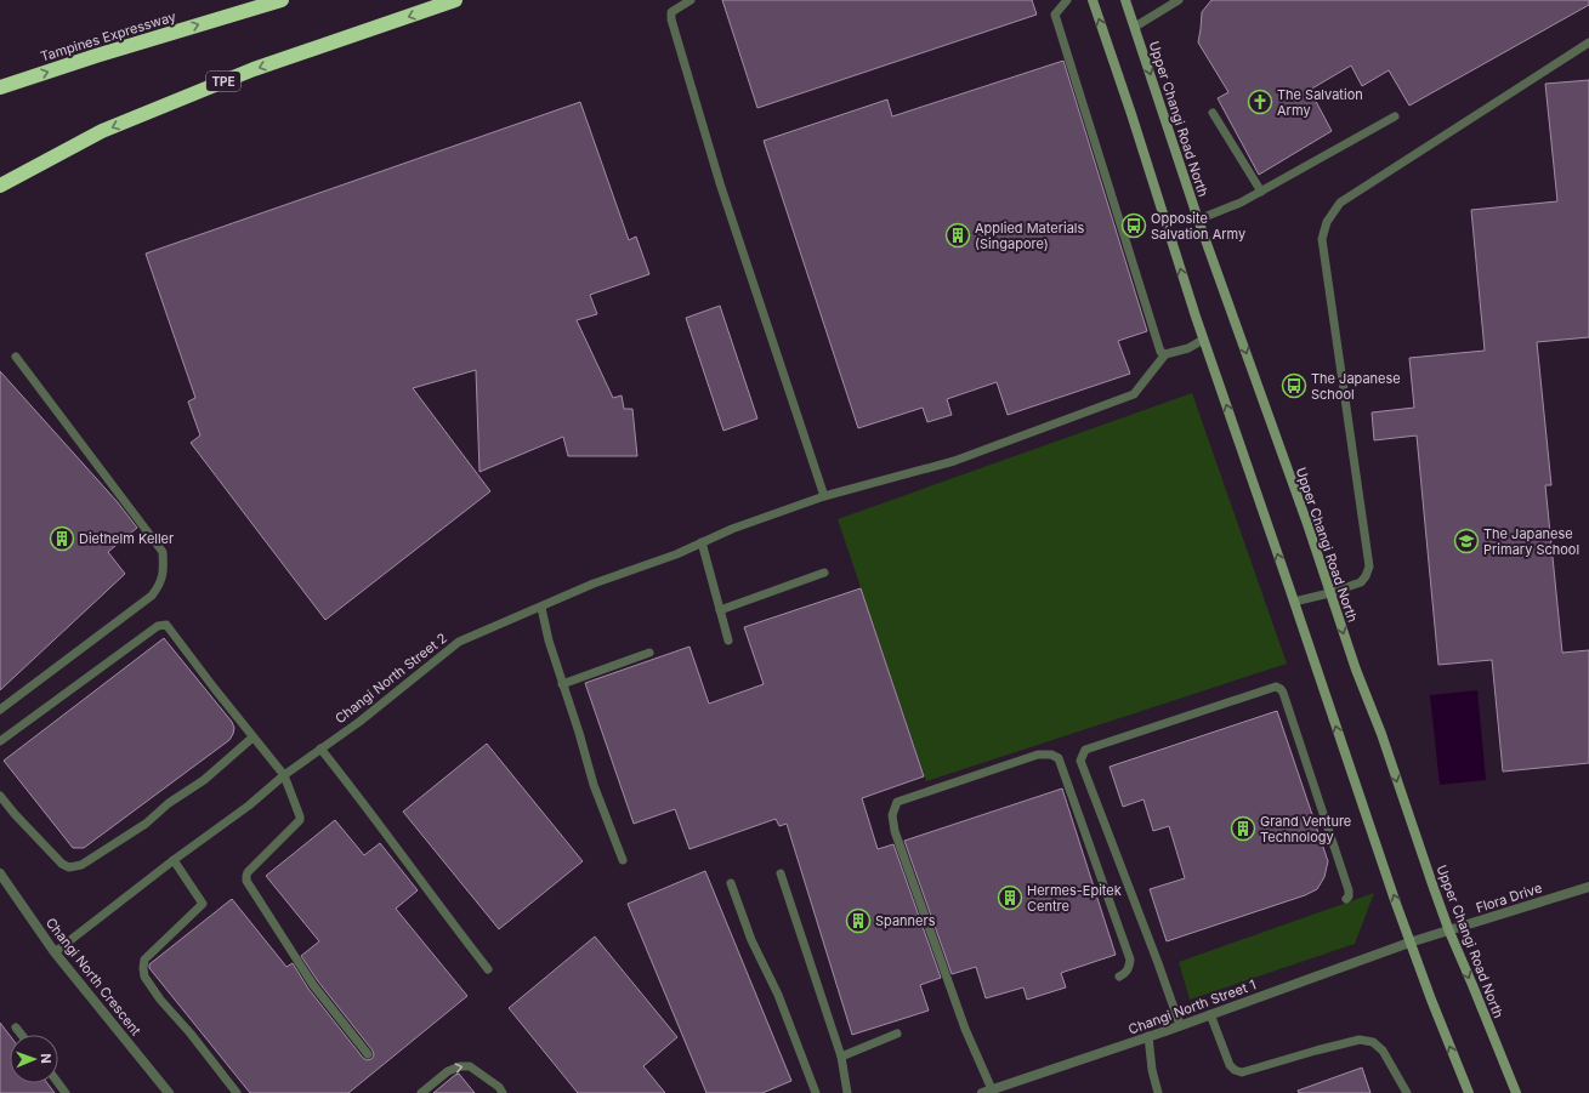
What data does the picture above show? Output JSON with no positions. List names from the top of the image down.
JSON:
{
  "streets": {
    "highway": ["Tampines Expressway", "TPE"],
    "street": [
      "Upper Changi Road North",
      "Flora Drive",
      "Changi North Crescent",
      "Changi North Street 1"
    ],
    "lane": ["Changi North Street 2"]
  },
  "crossings": [
    ["Upper Changi Road North", "Flora Drive"],
    ["Changi North Street 2", "Changi North Crescent"],
    ["Flora Drive", "Changi North Street 1"]
  ],
  "places": {
    "church": ["The Salvation Army"],
    "bus stop": ["Opposite Salvation Army", "The Japanese School"],
    "building": [
      "Applied Materials (Singapore)",
      "Diethelm Keller",
      "Grand Venture Technology",
      "Hermes-Epitek Centre",
      "Spanners"
    ],
    "school or university": ["The Japanese Primary School"]
  },
  "north": "right"
}
